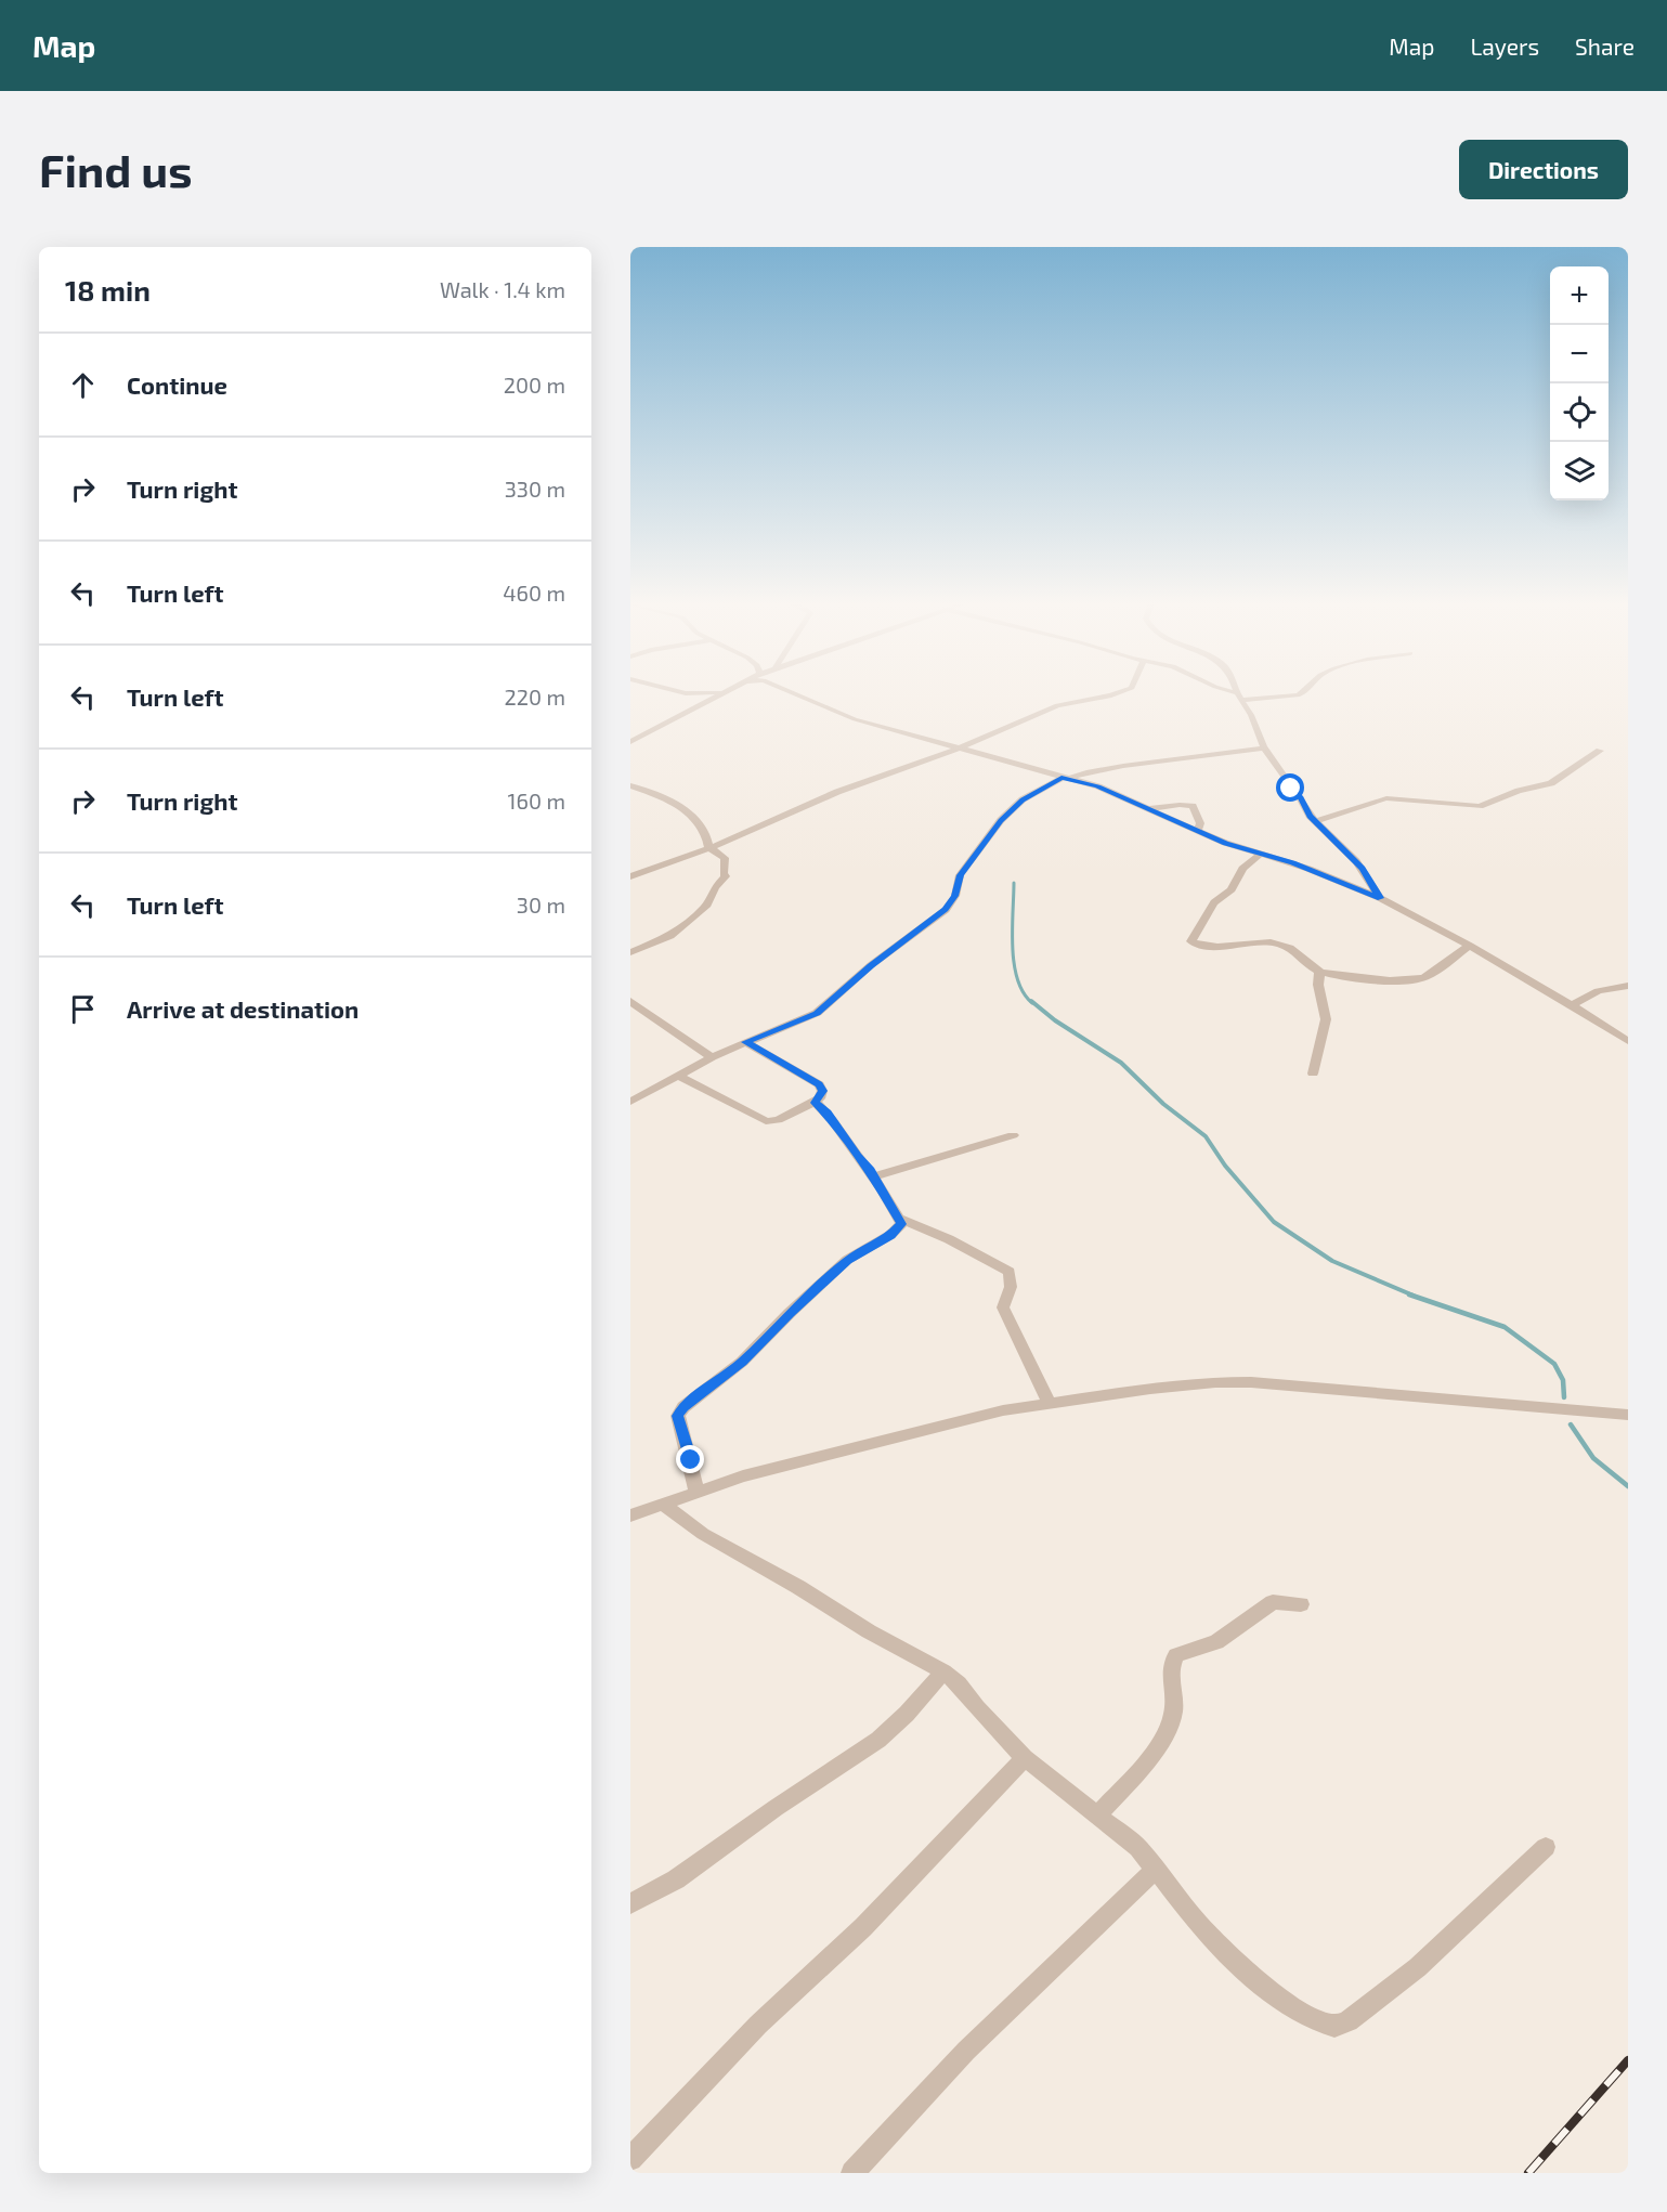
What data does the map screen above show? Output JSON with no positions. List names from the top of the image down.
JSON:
{
  "page": {
    "header": "Map",
    "nav": ["Map", "Layers", "Share"],
    "buttons": "Directions",
    "title": "Find us",
    "heading": ["18 min", "Walk · 1.4 km"],
    "map_buttons": ["+", "−"],
    "list": [
      ["Continue", "200 m"],
      ["Turn right", "330 m"],
      ["Turn left", "460 m"],
      ["Turn left", "220 m"],
      ["Turn right", "160 m"],
      ["Turn left", "30 m"],
      "Arrive at destination"
    ]
  }
}
